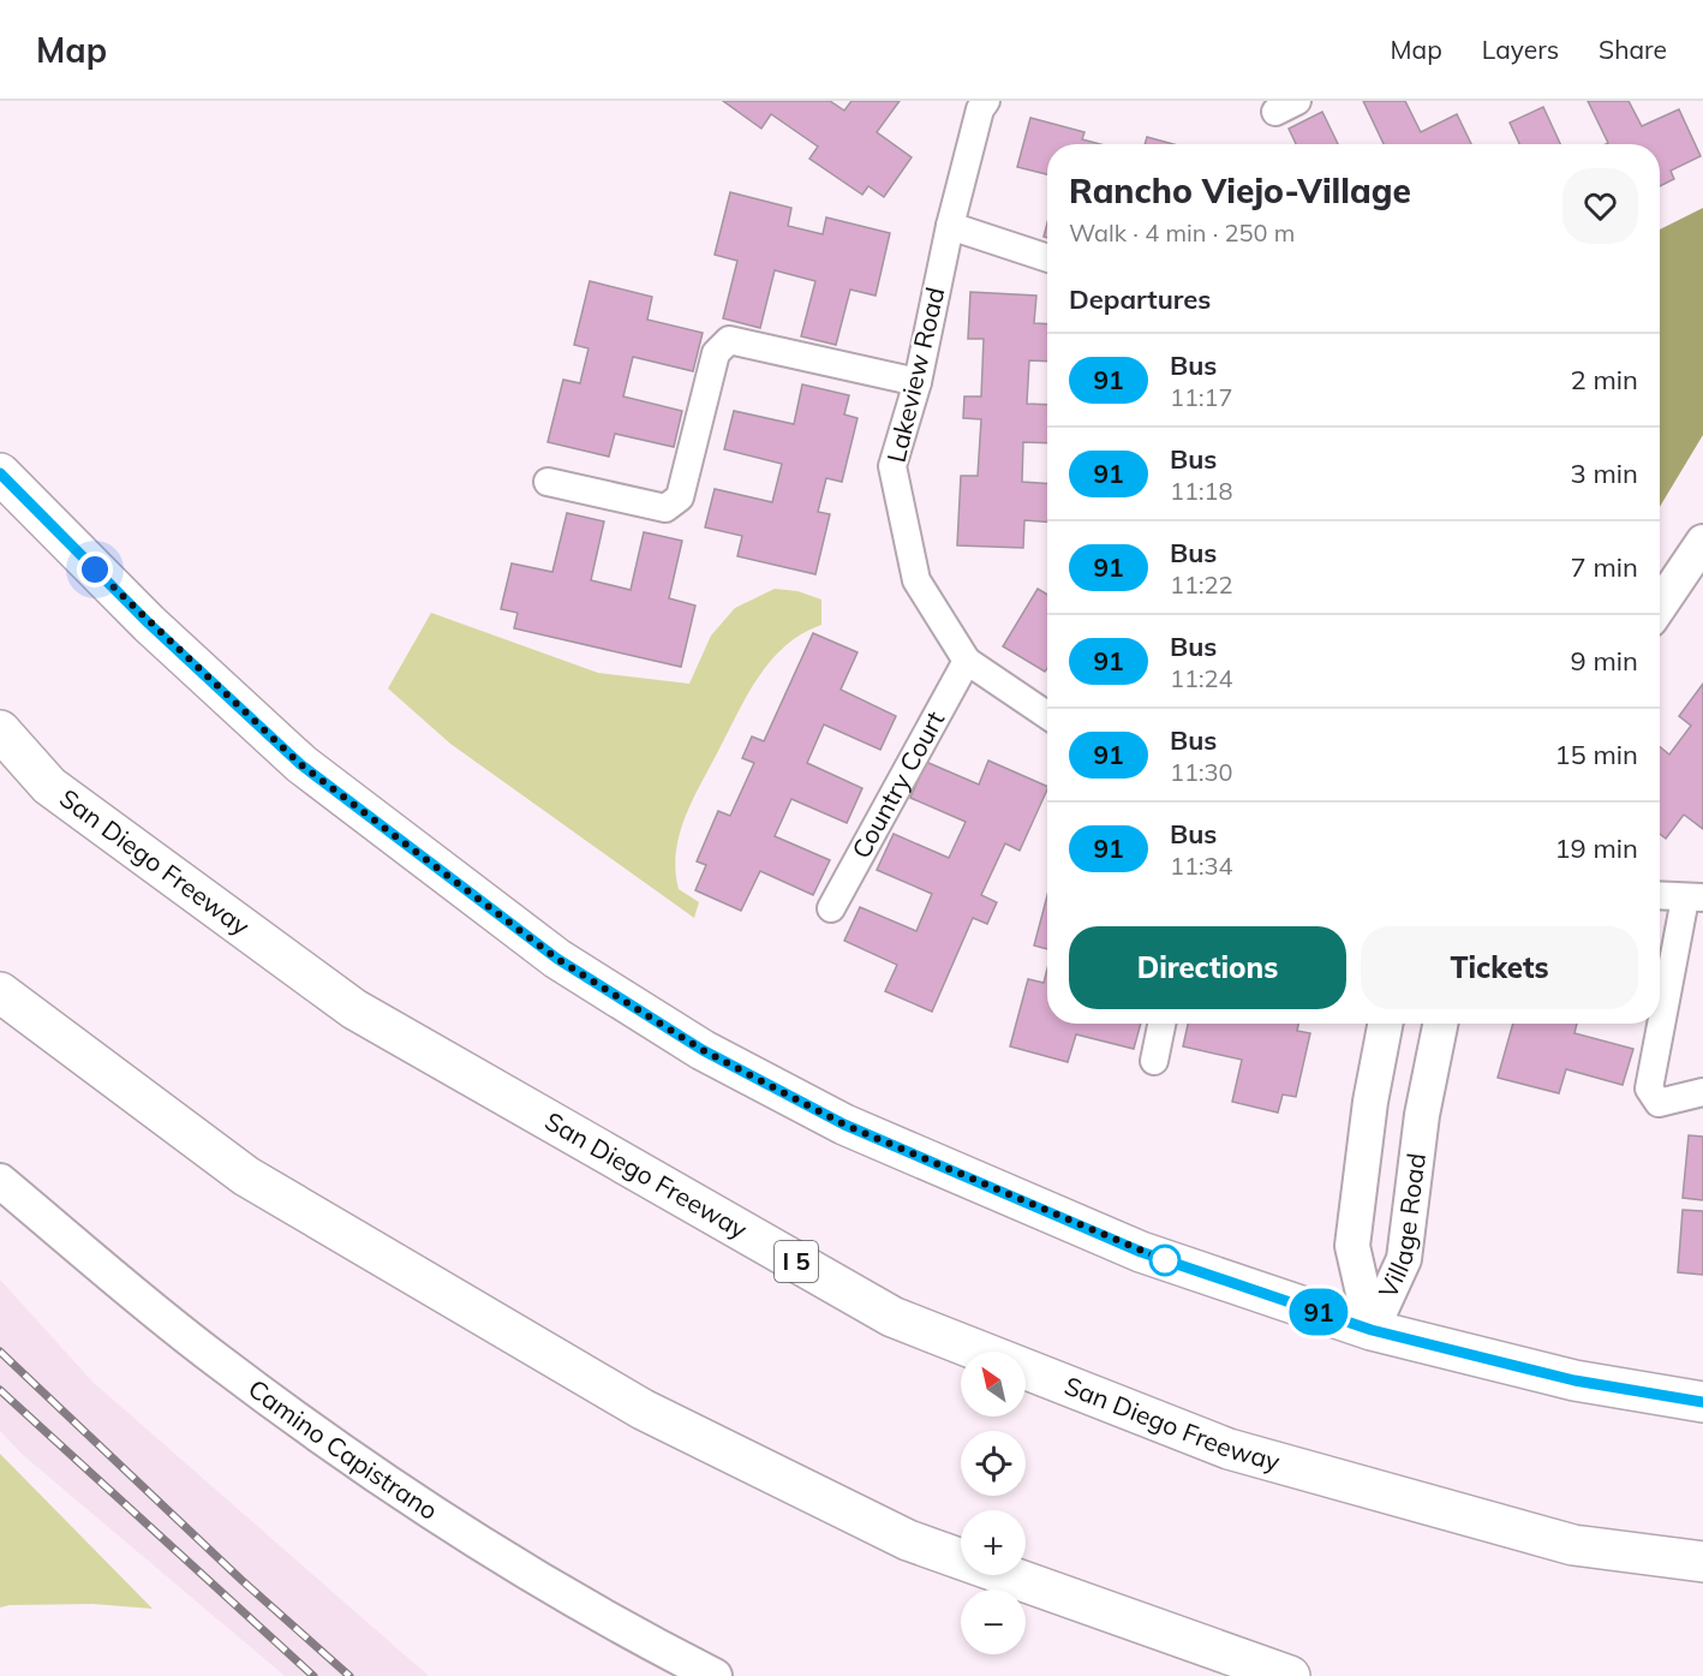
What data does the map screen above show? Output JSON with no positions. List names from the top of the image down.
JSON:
{
  "streets": {
    "main road": ["San Diego Freeway", "I 5"],
    "street": [
      "Lakeview Road",
      "Country Court",
      "Village Road",
      "Camino Capistrano"
    ]
  },
  "crossings": [
    ["Lakeview Road", "Country Court"]
  ],
  "lines": ["bus line 91"],
  "north": "top left",
  "page": {
    "header": "Map",
    "nav": ["Map", "Layers", "Share"],
    "on_map": "91",
    "heading": [
      ["Rancho Viejo-Village", "Walk · 4 min · 250 m"],
      "Departures"
    ],
    "list": [
      {
        "mark": "91",
        "name": "Bus",
        "note": "11:17",
        "value": "2 min"
      },
      {
        "mark": "91",
        "name": "Bus",
        "note": "11:18",
        "value": "3 min"
      },
      {
        "mark": "91",
        "name": "Bus",
        "note": "11:22",
        "value": "7 min"
      },
      {
        "mark": "91",
        "name": "Bus",
        "note": "11:24",
        "value": "9 min"
      },
      {
        "mark": "91",
        "name": "Bus",
        "note": "11:30",
        "value": "15 min"
      },
      {
        "mark": "91",
        "name": "Bus",
        "note": "11:34",
        "value": "19 min"
      }
    ],
    "buttons": ["Directions", "Tickets"],
    "map_buttons": ["+", "−"]
  }
}
